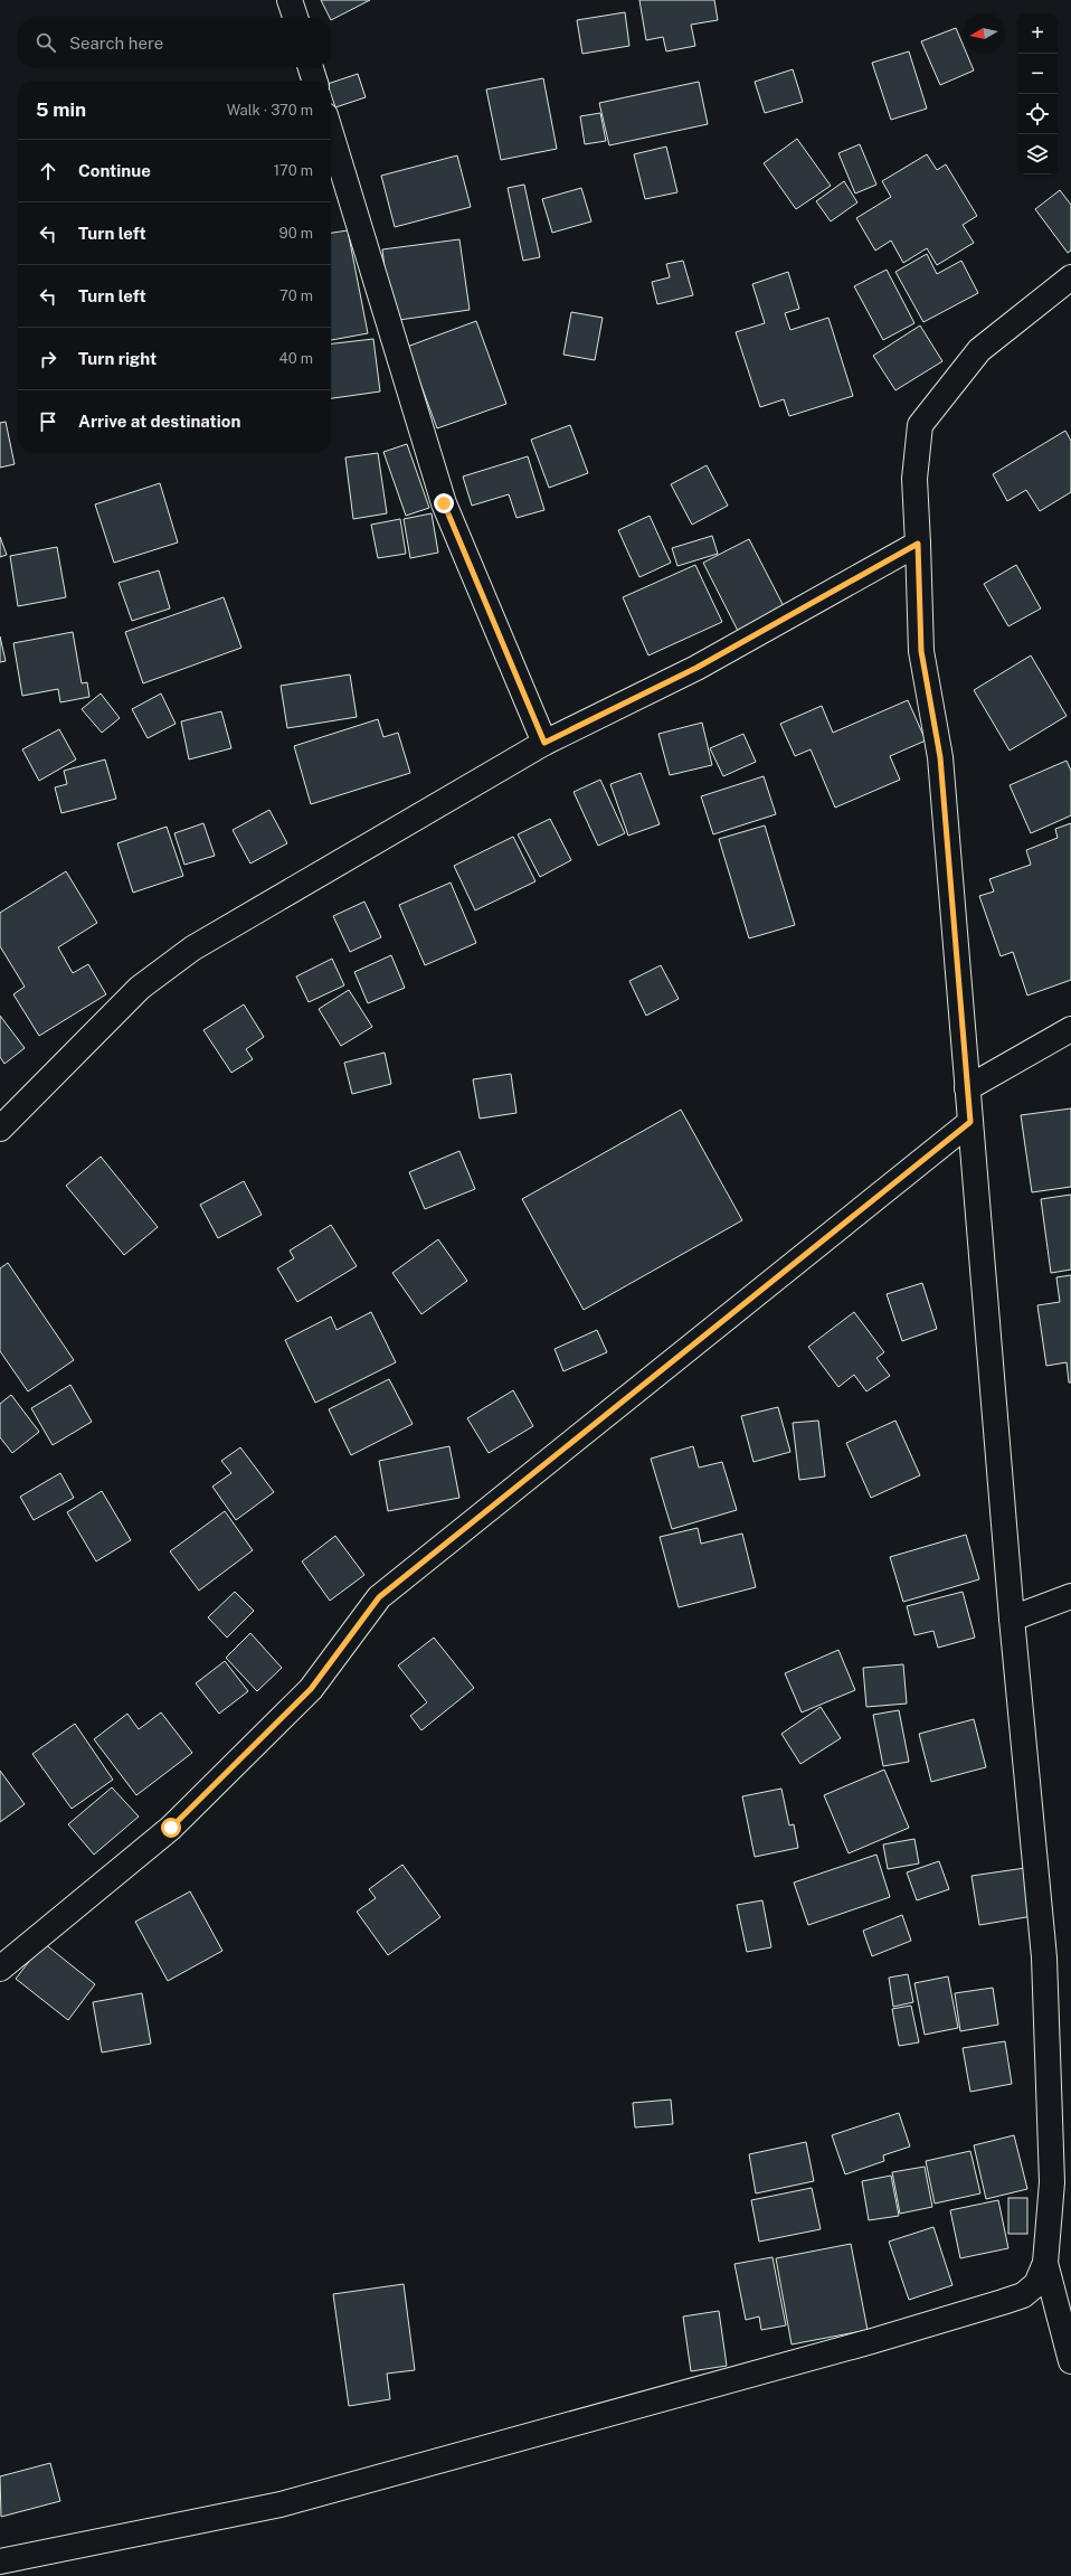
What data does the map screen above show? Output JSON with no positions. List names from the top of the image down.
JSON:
{
  "north": "left",
  "page": {
    "map_buttons": ["+", "−"],
    "search": "Search here",
    "heading": ["5 min", "Walk · 370 m"],
    "list": [
      ["Continue", "170 m"],
      ["Turn left", "90 m"],
      ["Turn left", "70 m"],
      ["Turn right", "40 m"],
      "Arrive at destination"
    ]
  }
}
